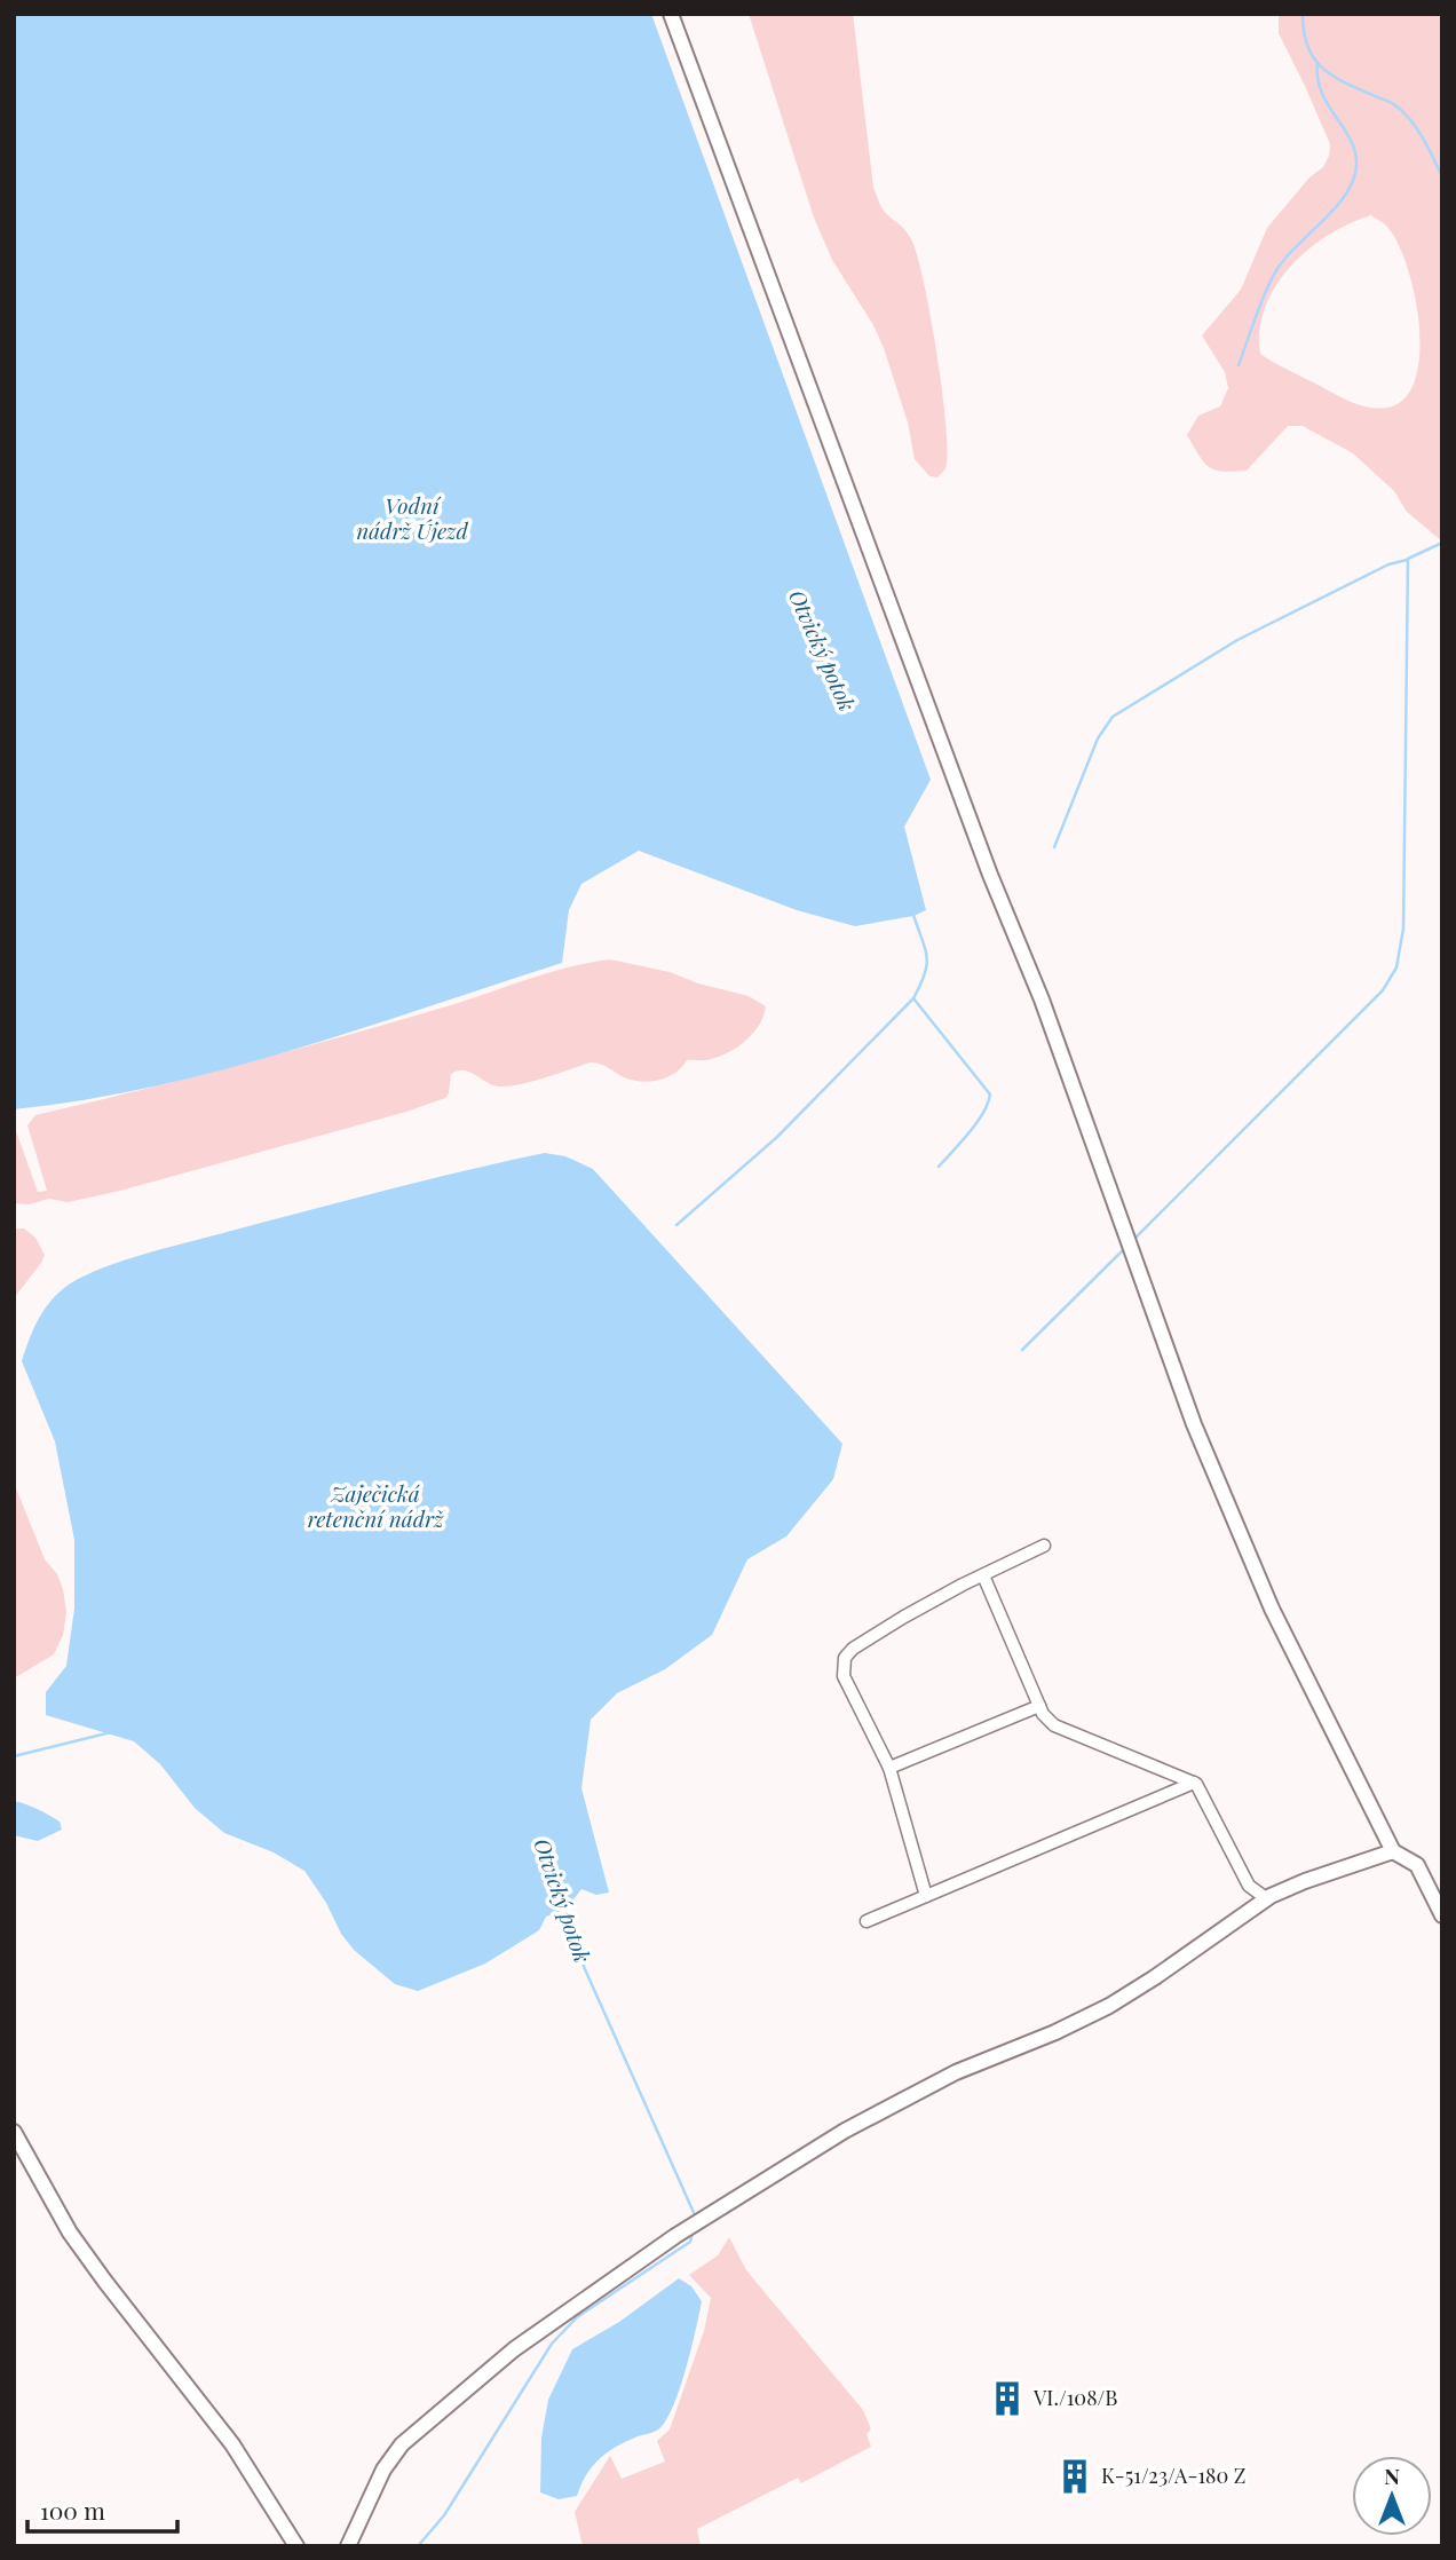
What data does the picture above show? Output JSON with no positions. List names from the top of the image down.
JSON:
{
  "water": ["Vodní nádrž Újezd", "Otvický potok", "Zaječická retenční nádrž"],
  "places": {
    "building": ["VI./108/B", "K-51/23/A-180 Z"]
  },
  "scale_bar": "100 m",
  "north": "top"
}
